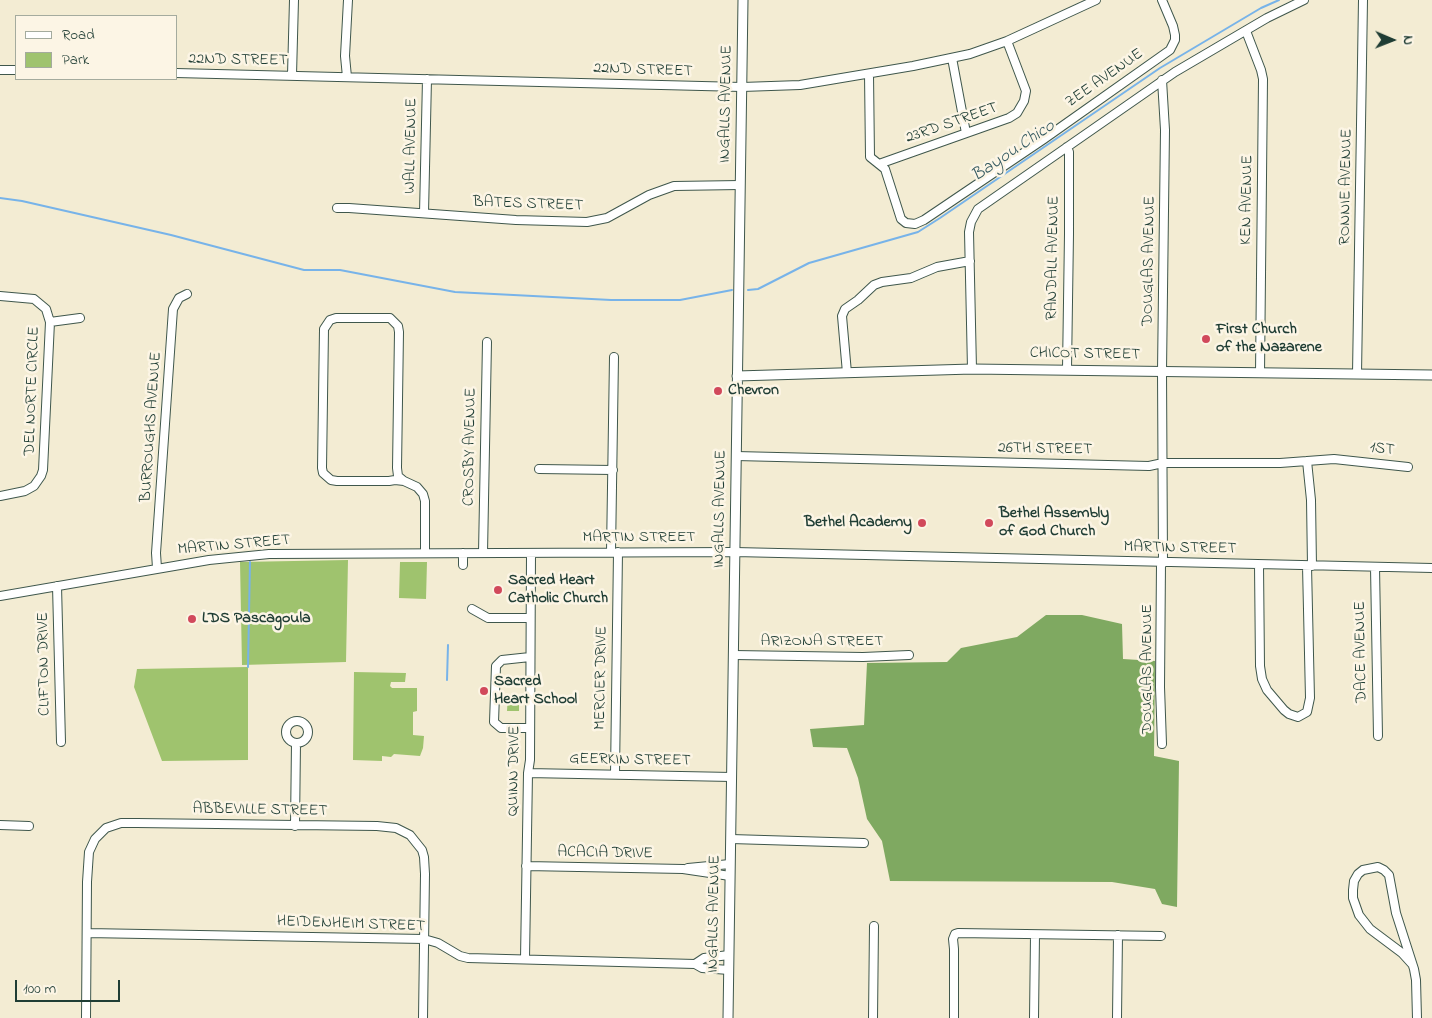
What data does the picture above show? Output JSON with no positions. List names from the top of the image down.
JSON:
{
  "streets": {
    "main road": ["INGALLS AVENUE", "CHICOT STREET"],
    "street": [
      "22ND STREET",
      "ZEE AVENUE",
      "23RD STREET",
      "WALL AVENUE",
      "RONNIE AVENUE",
      "KEN AVENUE",
      "BATES STREET",
      "RANDALL AVENUE",
      "DOUGLAS AVENUE",
      "DEL NORTE CIRCLE",
      "BURROUGHS AVENUE",
      "CROSBY AVENUE",
      "26TH STREET",
      "1ST",
      "MARTIN STREET",
      "ARIZONA STREET",
      "DACE AVENUE",
      "CLIFTON DRIVE",
      "MERCIER DRIVE",
      "GEERKIN STREET",
      "QUINN DRIVE",
      "ABBEVILLE STREET",
      "ACACIA DRIVE",
      "HEIDENHEIM STREET"
    ]
  },
  "crossings": [
    ["22ND STREET", "INGALLS AVENUE"],
    ["22ND STREET", "23RD STREET"],
    ["22ND STREET", "WALL AVENUE"],
    ["ZEE AVENUE", "23RD STREET"],
    ["INGALLS AVENUE", "BATES STREET"],
    ["INGALLS AVENUE", "CHICOT STREET"],
    ["INGALLS AVENUE", "26TH STREET"],
    ["INGALLS AVENUE", "MARTIN STREET"],
    ["INGALLS AVENUE", "ARIZONA STREET"],
    ["INGALLS AVENUE", "GEERKIN STREET"],
    ["INGALLS AVENUE", "ACACIA DRIVE"],
    ["INGALLS AVENUE", "HEIDENHEIM STREET"],
    ["WALL AVENUE", "BATES STREET"],
    ["RONNIE AVENUE", "CHICOT STREET"],
    ["KEN AVENUE", "CHICOT STREET"],
    ["RANDALL AVENUE", "CHICOT STREET"],
    ["DOUGLAS AVENUE", "CHICOT STREET"],
    ["DOUGLAS AVENUE", "26TH STREET"],
    ["DOUGLAS AVENUE", "MARTIN STREET"],
    ["BURROUGHS AVENUE", "MARTIN STREET"],
    ["CROSBY AVENUE", "MARTIN STREET"],
    ["26TH STREET", "1ST"],
    ["MARTIN STREET", "DACE AVENUE"],
    ["MARTIN STREET", "CLIFTON DRIVE"],
    ["MARTIN STREET", "MERCIER DRIVE"],
    ["MARTIN STREET", "QUINN DRIVE"],
    ["MERCIER DRIVE", "GEERKIN STREET"],
    ["GEERKIN STREET", "QUINN DRIVE"],
    ["QUINN DRIVE", "ACACIA DRIVE"],
    ["QUINN DRIVE", "HEIDENHEIM STREET"],
    ["ABBEVILLE STREET", "HEIDENHEIM STREET"]
  ],
  "water": ["Bayou Chico"],
  "places": [
    "First Church of the Nazarene",
    "Chevron",
    "Bethel Academy",
    "Bethel Assembly of God Church",
    "Sacred Heart Catholic Church",
    "LDS Pascagoula",
    "Sacred Heart School"
  ],
  "legend": ["Road", "Park"],
  "scale_bar": "100 m",
  "north": "right"
}
